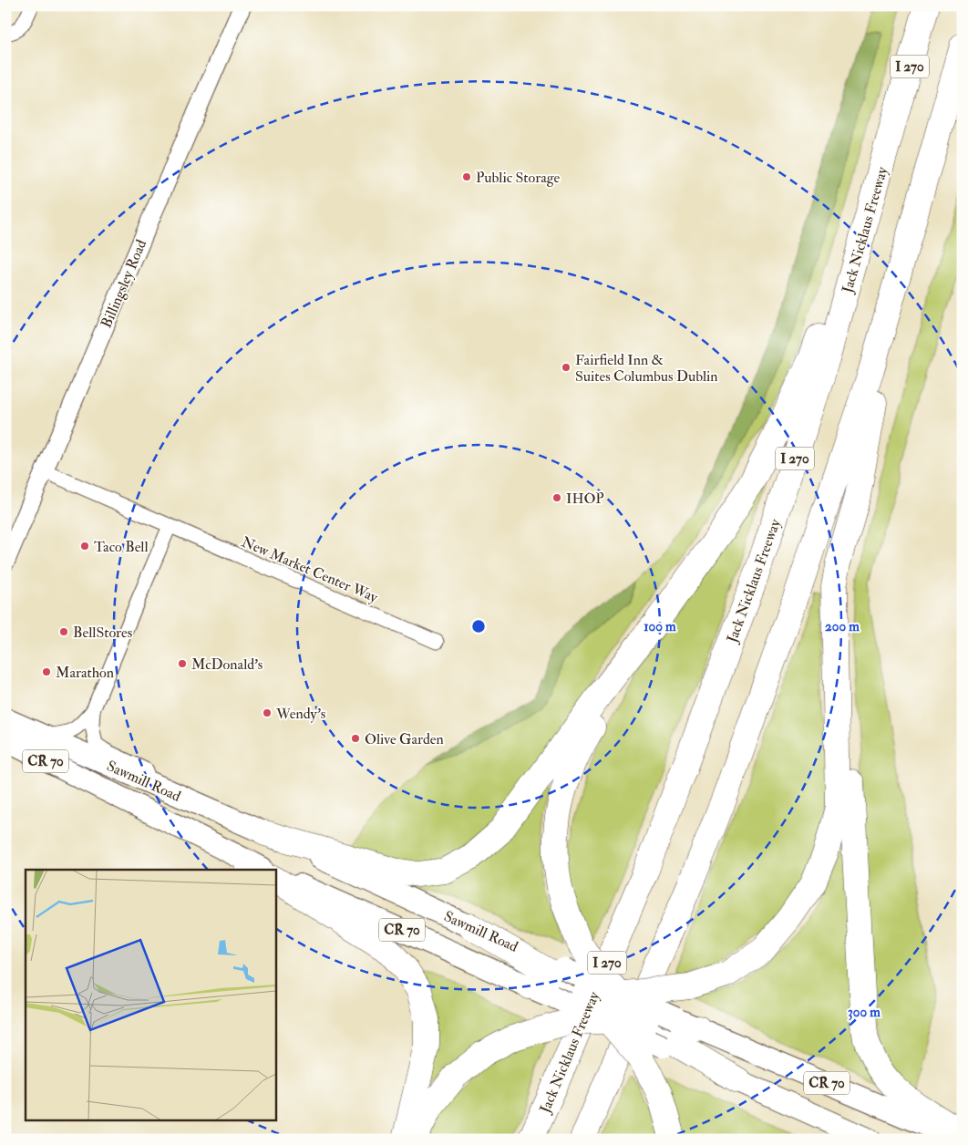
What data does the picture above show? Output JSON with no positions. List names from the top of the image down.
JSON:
{
  "streets": {
    "highway": ["I 270", "Jack Nicklaus Freeway"],
    "main road": ["CR 70", "Sawmill Road"],
    "street": ["Billingsley Road", "New Market Center Way"]
  },
  "crossings": [
    ["Billingsley Road", "New Market Center Way"]
  ],
  "places": [
    "Public Storage",
    "Fairfield Inn & Suites Columbus Dublin",
    "IHOP",
    "Taco Bell",
    "BellStores",
    "McDonald's",
    "Marathon",
    "Wendy's",
    "Olive Garden"
  ],
  "rings": ["100 m", "200 m", "300 m"]
}
